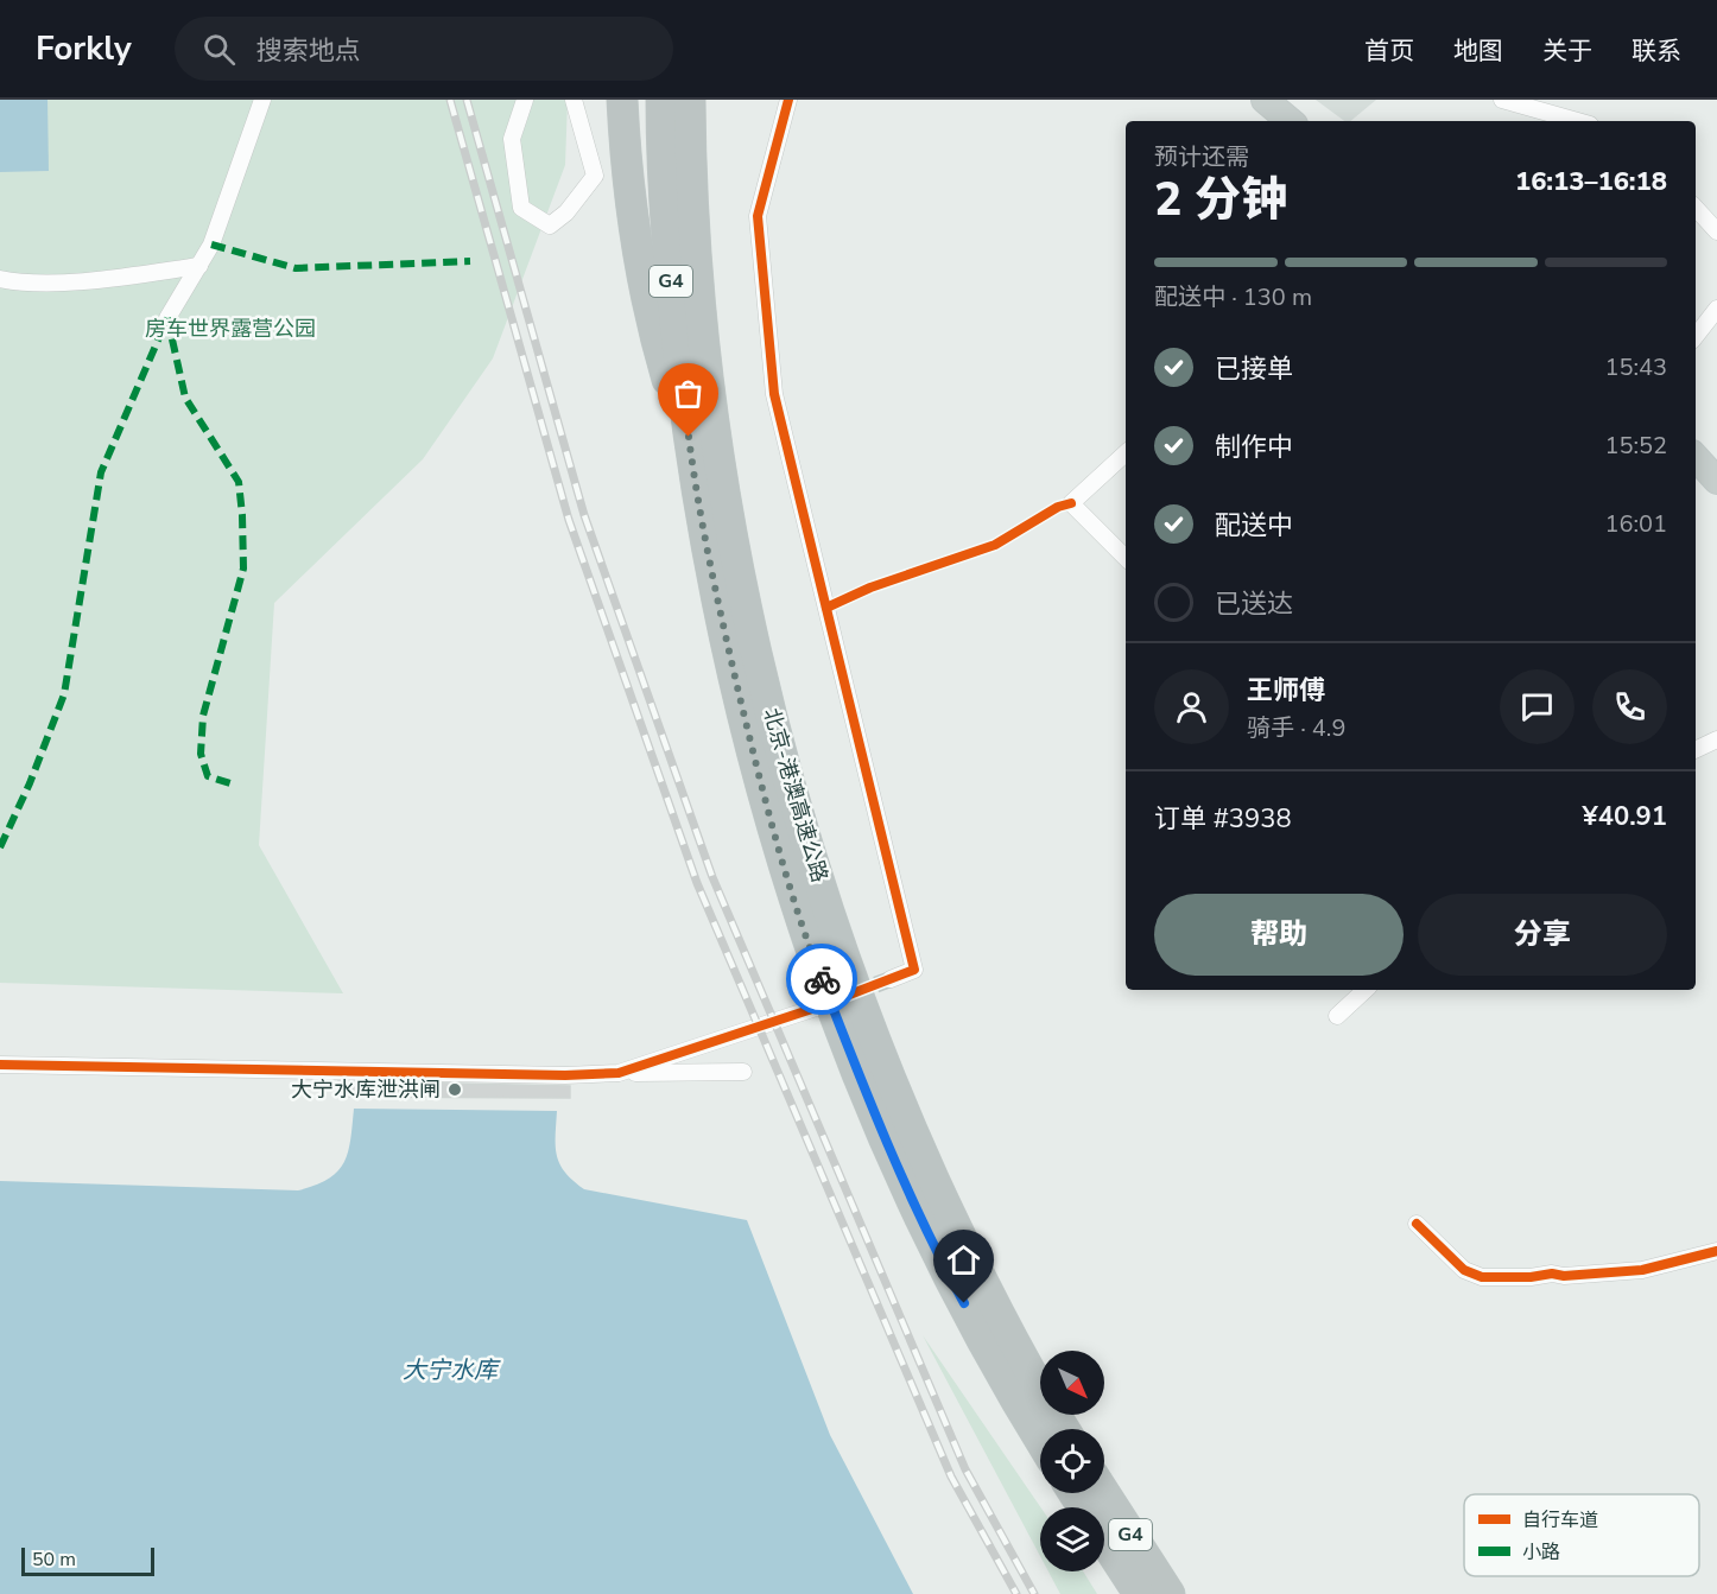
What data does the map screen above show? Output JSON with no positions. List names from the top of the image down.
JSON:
{
  "streets": {
    "highway": ["G4", "北京-港澳高速公路"]
  },
  "water": ["大宁水库"],
  "parks": ["房车世界露营公园"],
  "places": ["大宁水库泄洪闸"],
  "legend": ["自行车道", "小路"],
  "scale_bar": "50 m",
  "north": "bottom right",
  "page": {
    "header": "Forkly",
    "search": "搜索地点",
    "nav": [
      "首页",
      "地图",
      "关于",
      "联系"
    ],
    "heading": ["2 分钟", "预计还需", "16:13–16:18"],
    "panel": [
      "王师傅",
      "骑手 · 4.9",
      "订单 #3938",
      "¥40.91"
    ],
    "bar": "配送中 · 130 m",
    "list": [
      ["已接单", "15:43"],
      ["制作中", "15:52"],
      ["配送中", "16:01"],
      "已送达"
    ],
    "buttons": ["帮助", "分享"],
    "scale": "50 m"
  }
}
